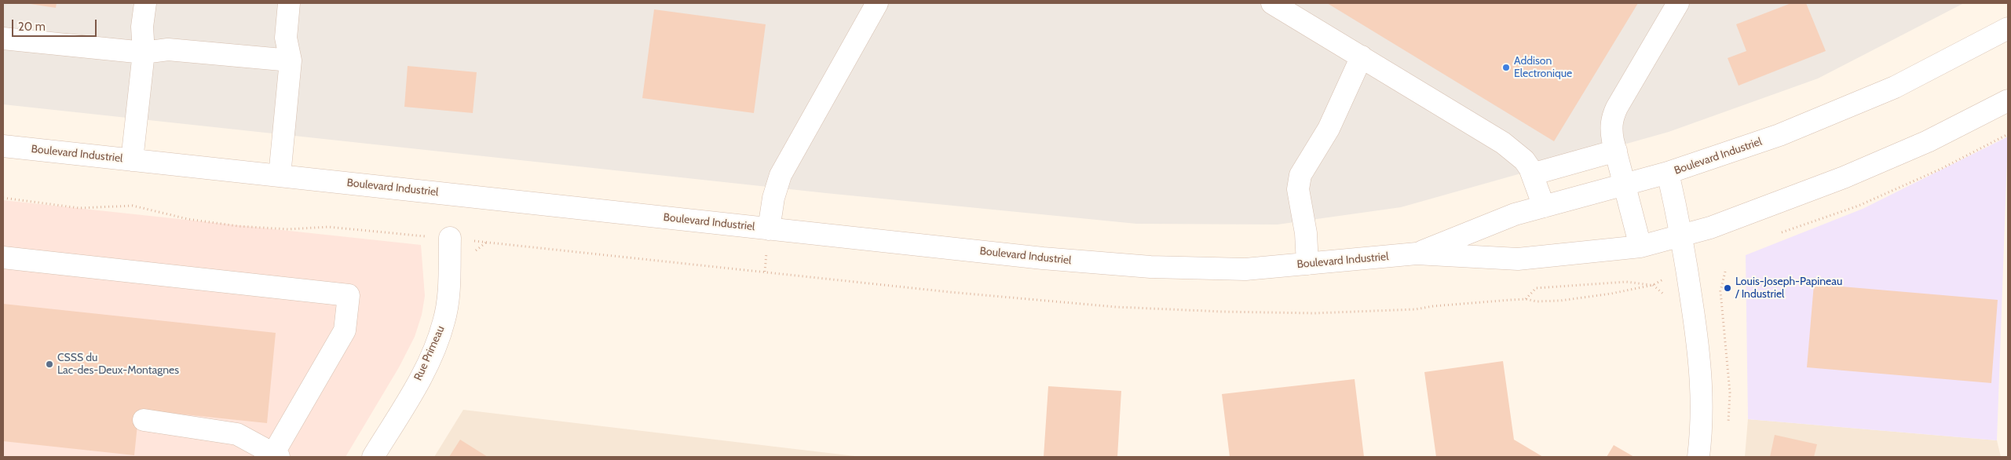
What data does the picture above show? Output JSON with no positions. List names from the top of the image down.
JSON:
{
  "streets": {
    "street": ["Boulevard Industriel", "Rue Primeau"]
  },
  "places": ["Addison Electronique", "Louis-Joseph-Papineau / Industriel", "CSSS du Lac-des-Deux-Montagnes"],
  "scale_bar": "20 m"
}
